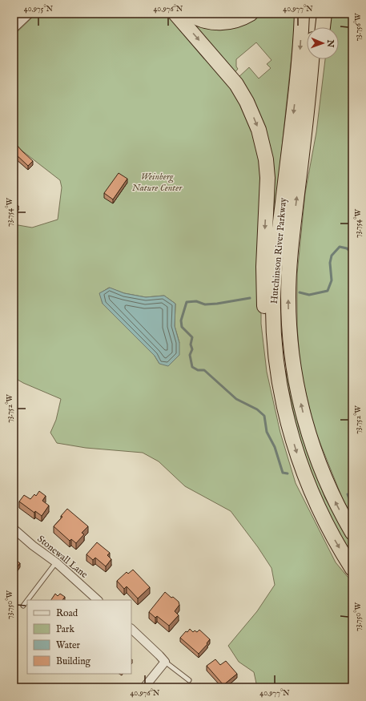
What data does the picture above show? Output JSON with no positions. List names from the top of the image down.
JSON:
{
  "streets": {
    "highway": ["Hutchinson River Parkway"],
    "street": ["Stonewall Lane"]
  },
  "parks": ["Weinberg Nature Center"],
  "legend": [
    "Road",
    "Park",
    "Water",
    "Building"
  ],
  "north": "right",
  "coordinates": [
    "40.975°N",
    "40.976°N",
    "40.977°N",
    "73.756°W",
    "73.754°W",
    "73.752°W",
    "73.750°W"
  ]
}
